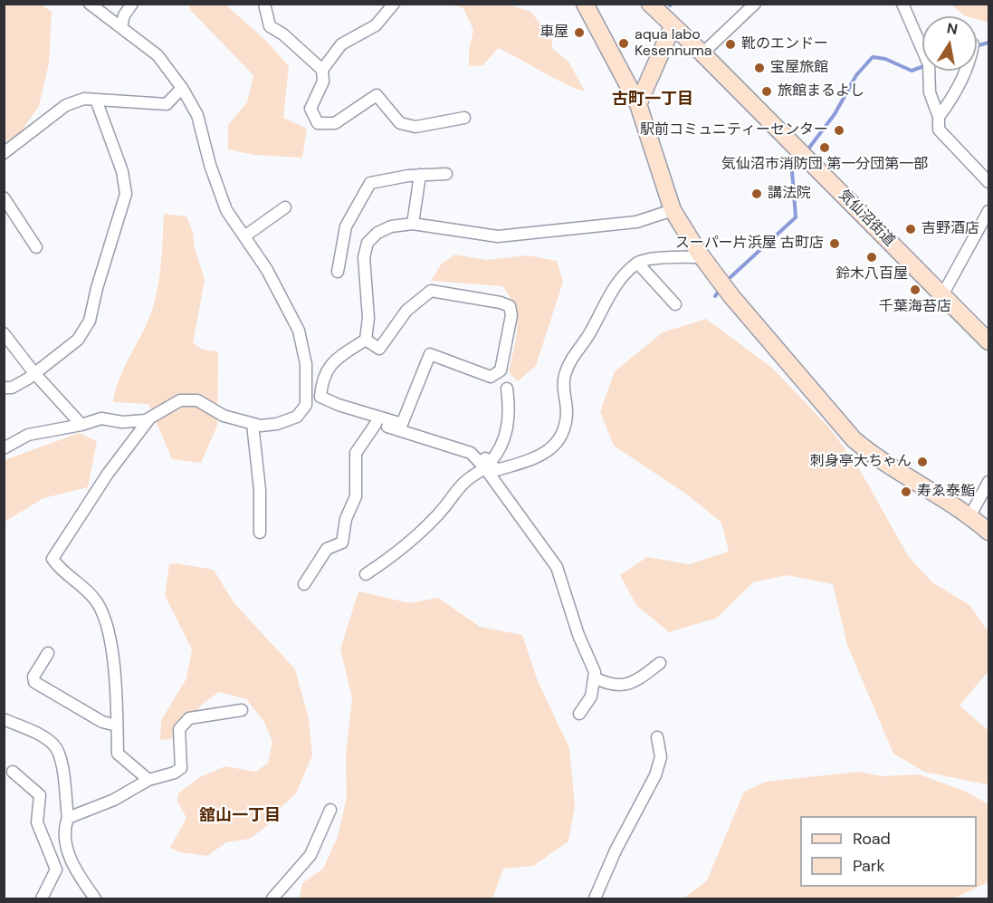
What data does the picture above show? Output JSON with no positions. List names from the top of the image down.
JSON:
{
  "streets": {
    "street": ["気仙沼街道"]
  },
  "districts": ["古町一丁目", "舘山一丁目"],
  "places": [
    "車屋",
    "aqua labo Kesennuma",
    "靴のエンドー",
    "宝屋旅館",
    "旅館まるよし",
    "駅前コミュニティーセンター",
    "気仙沼市消防団 第一分団第一部",
    "講法院",
    "吉野酒店",
    "スーパー片浜屋 古町店",
    "鈴木八百屋",
    "千葉海苔店",
    "刺身亭大ちゃん",
    "寿ゑ泰鮨"
  ],
  "legend": ["Road", "Park"],
  "north": "top"
}
